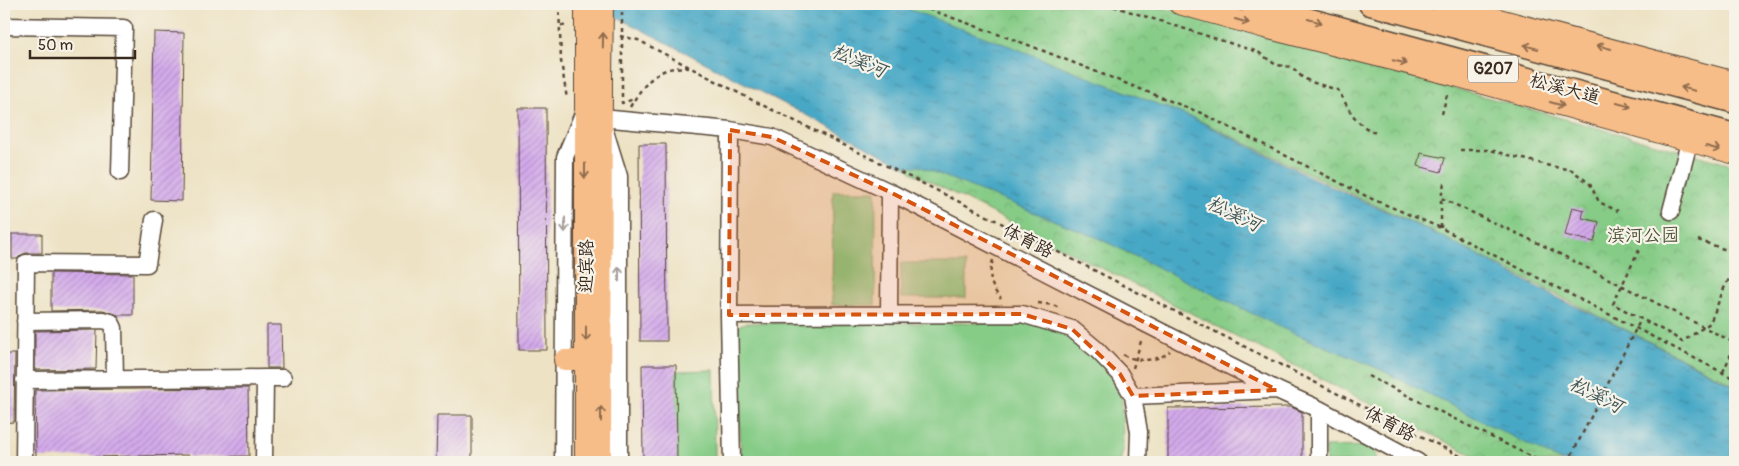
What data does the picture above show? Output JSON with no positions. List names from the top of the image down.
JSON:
{
  "streets": {
    "highway": ["G207", "松溪大道"],
    "main road": ["迎宾路"],
    "street": ["体育路"]
  },
  "crossings": [
    ["体育路", "迎宾路"]
  ],
  "water": ["松溪河"],
  "parks": ["滨河公园"],
  "scale_bar": "50 m"
}
